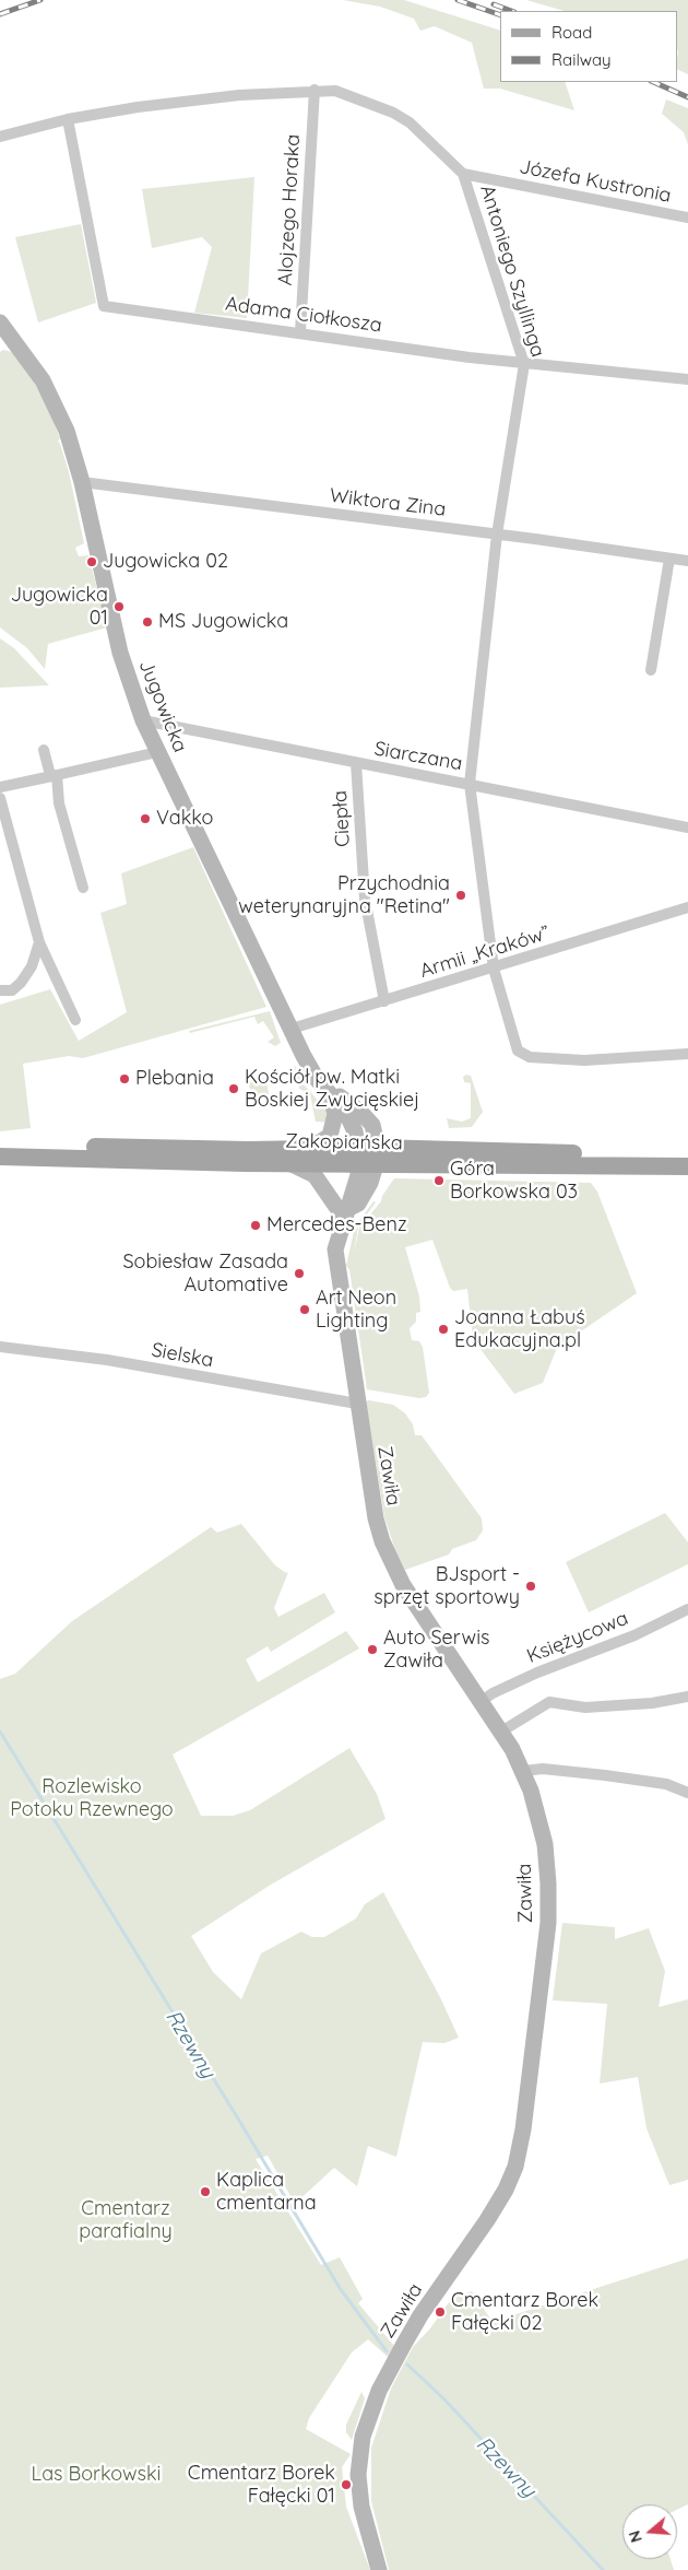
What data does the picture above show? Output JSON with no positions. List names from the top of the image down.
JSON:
{
  "streets": {
    "main road": ["Zakopiańska"],
    "street": [
      "Józefa Kustronia",
      "Alojzego Horaka",
      "Antoniego Szyllinga",
      "Adama Ciołkosza",
      "Wiktora Zina",
      "Jugowicka",
      "Siarczana",
      "Ciepła",
      "Armii „Kraków”",
      "Sielska",
      "Zawiła",
      "Księżycowa"
    ]
  },
  "crossings": [
    ["Józefa Kustronia", "Antoniego Szyllinga"],
    ["Alojzego Horaka", "Antoniego Szyllinga"],
    ["Alojzego Horaka", "Adama Ciołkosza"],
    ["Antoniego Szyllinga", "Adama Ciołkosza"],
    ["Antoniego Szyllinga", "Wiktora Zina"],
    ["Antoniego Szyllinga", "Siarczana"],
    ["Antoniego Szyllinga", "Armii „Kraków”"],
    ["Wiktora Zina", "Jugowicka"],
    ["Jugowicka", "Siarczana"],
    ["Jugowicka", "Armii „Kraków”"],
    ["Jugowicka", "Zakopiańska"],
    ["Jugowicka", "Zawiła"],
    ["Siarczana", "Ciepła"],
    ["Ciepła", "Armii „Kraków”"],
    ["Zakopiańska", "Zawiła"],
    ["Sielska", "Zawiła"],
    ["Zawiła", "Księżycowa"]
  ],
  "water": ["Rzewny"],
  "parks": ["Rozlewisko Potoku Rzewnego", "Cmentarz parafialny", "Las Borkowski"],
  "places": [
    "Jugowicka 02",
    "Jugowicka 01",
    "MS Jugowicka",
    "Vakko",
    "Przychodnia weterynaryjna \"Retina\"",
    "Plebania",
    "Kościół pw. Matki Boskiej Zwycięskiej",
    "Góra Borkowska 03",
    "Mercedes-Benz",
    "Sobiesław Zasada Automative",
    "Art Neon Lighting",
    "Joanna Łabuś Edukacyjna.pl",
    "BJsport - sprzęt sportowy",
    "Auto Serwis Zawiła",
    "Kaplica cmentarna",
    "Cmentarz Borek Fałęcki 02",
    "Cmentarz Borek Fałęcki 01"
  ],
  "legend": ["Road", "Railway"],
  "north": "left"
}
